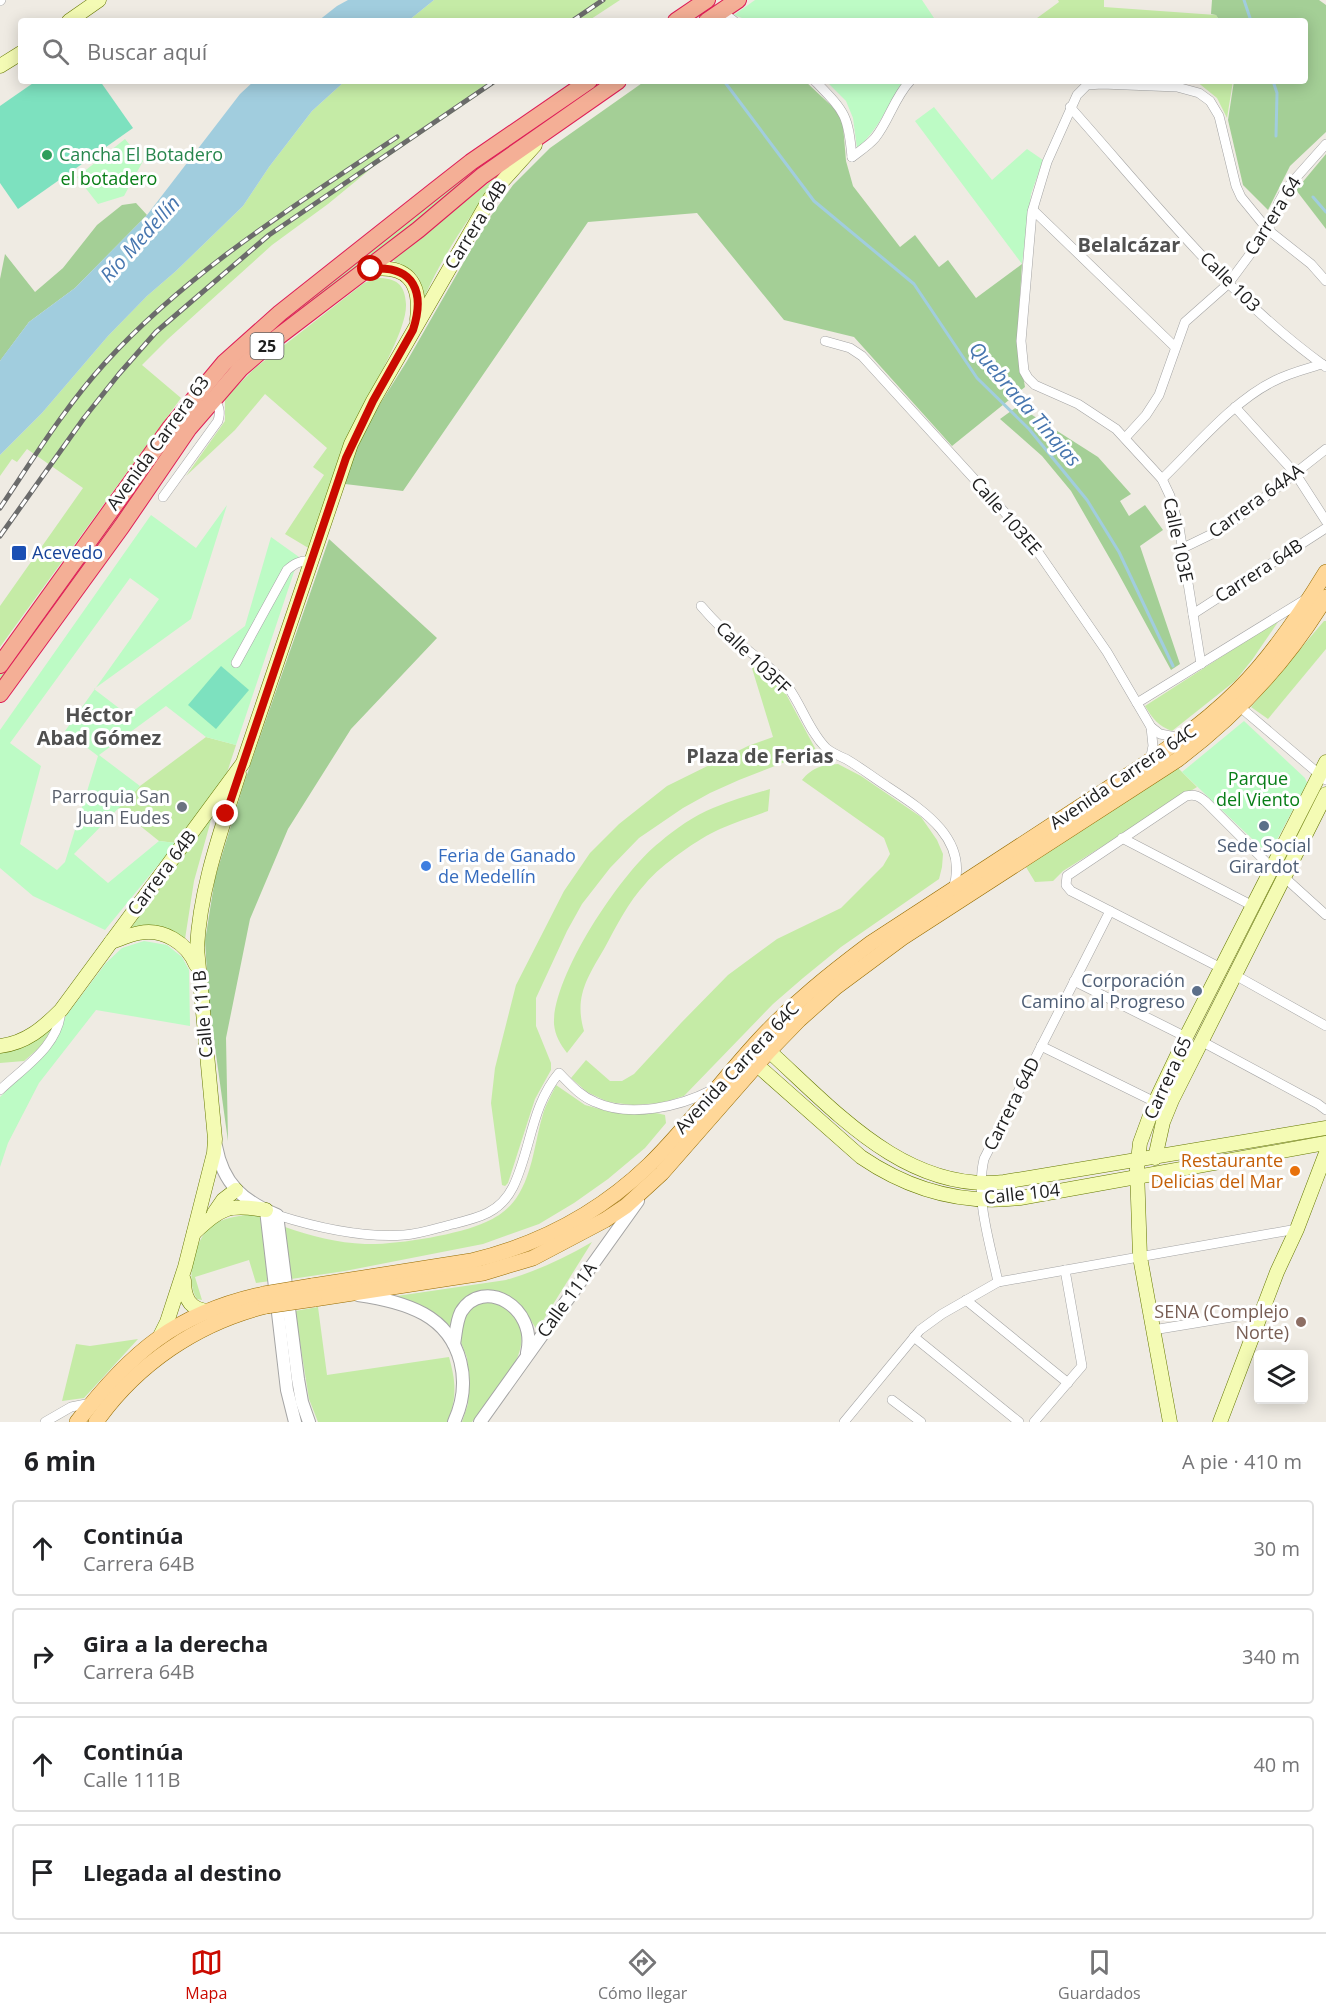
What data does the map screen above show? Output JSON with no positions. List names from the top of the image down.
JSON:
{
  "streets": {
    "highway": ["25", "Avenida Carrera 63"],
    "main road": [
      "Carrera 64B",
      "Avenida Carrera 64C",
      "Calle 111B",
      "Carrera 65",
      "Calle 104"
    ],
    "street": [
      "Carrera 64",
      "Calle 103",
      "Carrera 64AA",
      "Calle 103EE",
      "Calle 103E",
      "Calle 103FF",
      "Carrera 64D",
      "Calle 111A"
    ]
  },
  "crossings": [
    ["Carrera 64", "Calle 103"],
    ["Carrera 64", "Calle 103E"],
    ["Carrera 64B", "Avenida Carrera 63"],
    ["Carrera 64B", "Calle 103E"],
    ["Carrera 64B", "Calle 111B"],
    ["Carrera 64AA", "Calle 103E"],
    ["Calle 103FF", "Avenida Carrera 64C"],
    ["Avenida Carrera 64C", "Calle 111B"],
    ["Avenida Carrera 64C", "Calle 104"],
    ["Avenida Carrera 64C", "Calle 111A"],
    ["Carrera 65", "Calle 104"],
    ["Carrera 64D", "Calle 104"]
  ],
  "districts": ["Belalcázar", "Héctor Abad Gómez", "Plaza de Ferias"],
  "water": ["Río Medellín", "Quebrada Tinajas"],
  "parks": ["el botadero", "Parque del Viento"],
  "places": {
    "other": [
      "Cancha El Botadero",
      "Parroquia San Juan Eudes",
      "Sede Social Girardot",
      "Feria de Ganado de Medellín",
      "Corporación Camino al Progreso",
      "Restaurante Delicias del Mar",
      "SENA (Complejo Norte)"
    ],
    "transit": ["Acevedo"]
  },
  "page": {
    "search": "Buscar aquí",
    "heading": ["6 min", "A pie · 410 m"],
    "list": [
      ["Continúa", "Carrera 64B", "30 m"],
      ["Gira a la derecha", "Carrera 64B", "340 m"],
      ["Continúa", "Calle 111B", "40 m"],
      "Llegada al destino"
    ],
    "nav": ["Mapa", "Cómo llegar", "Guardados"]
  }
}
